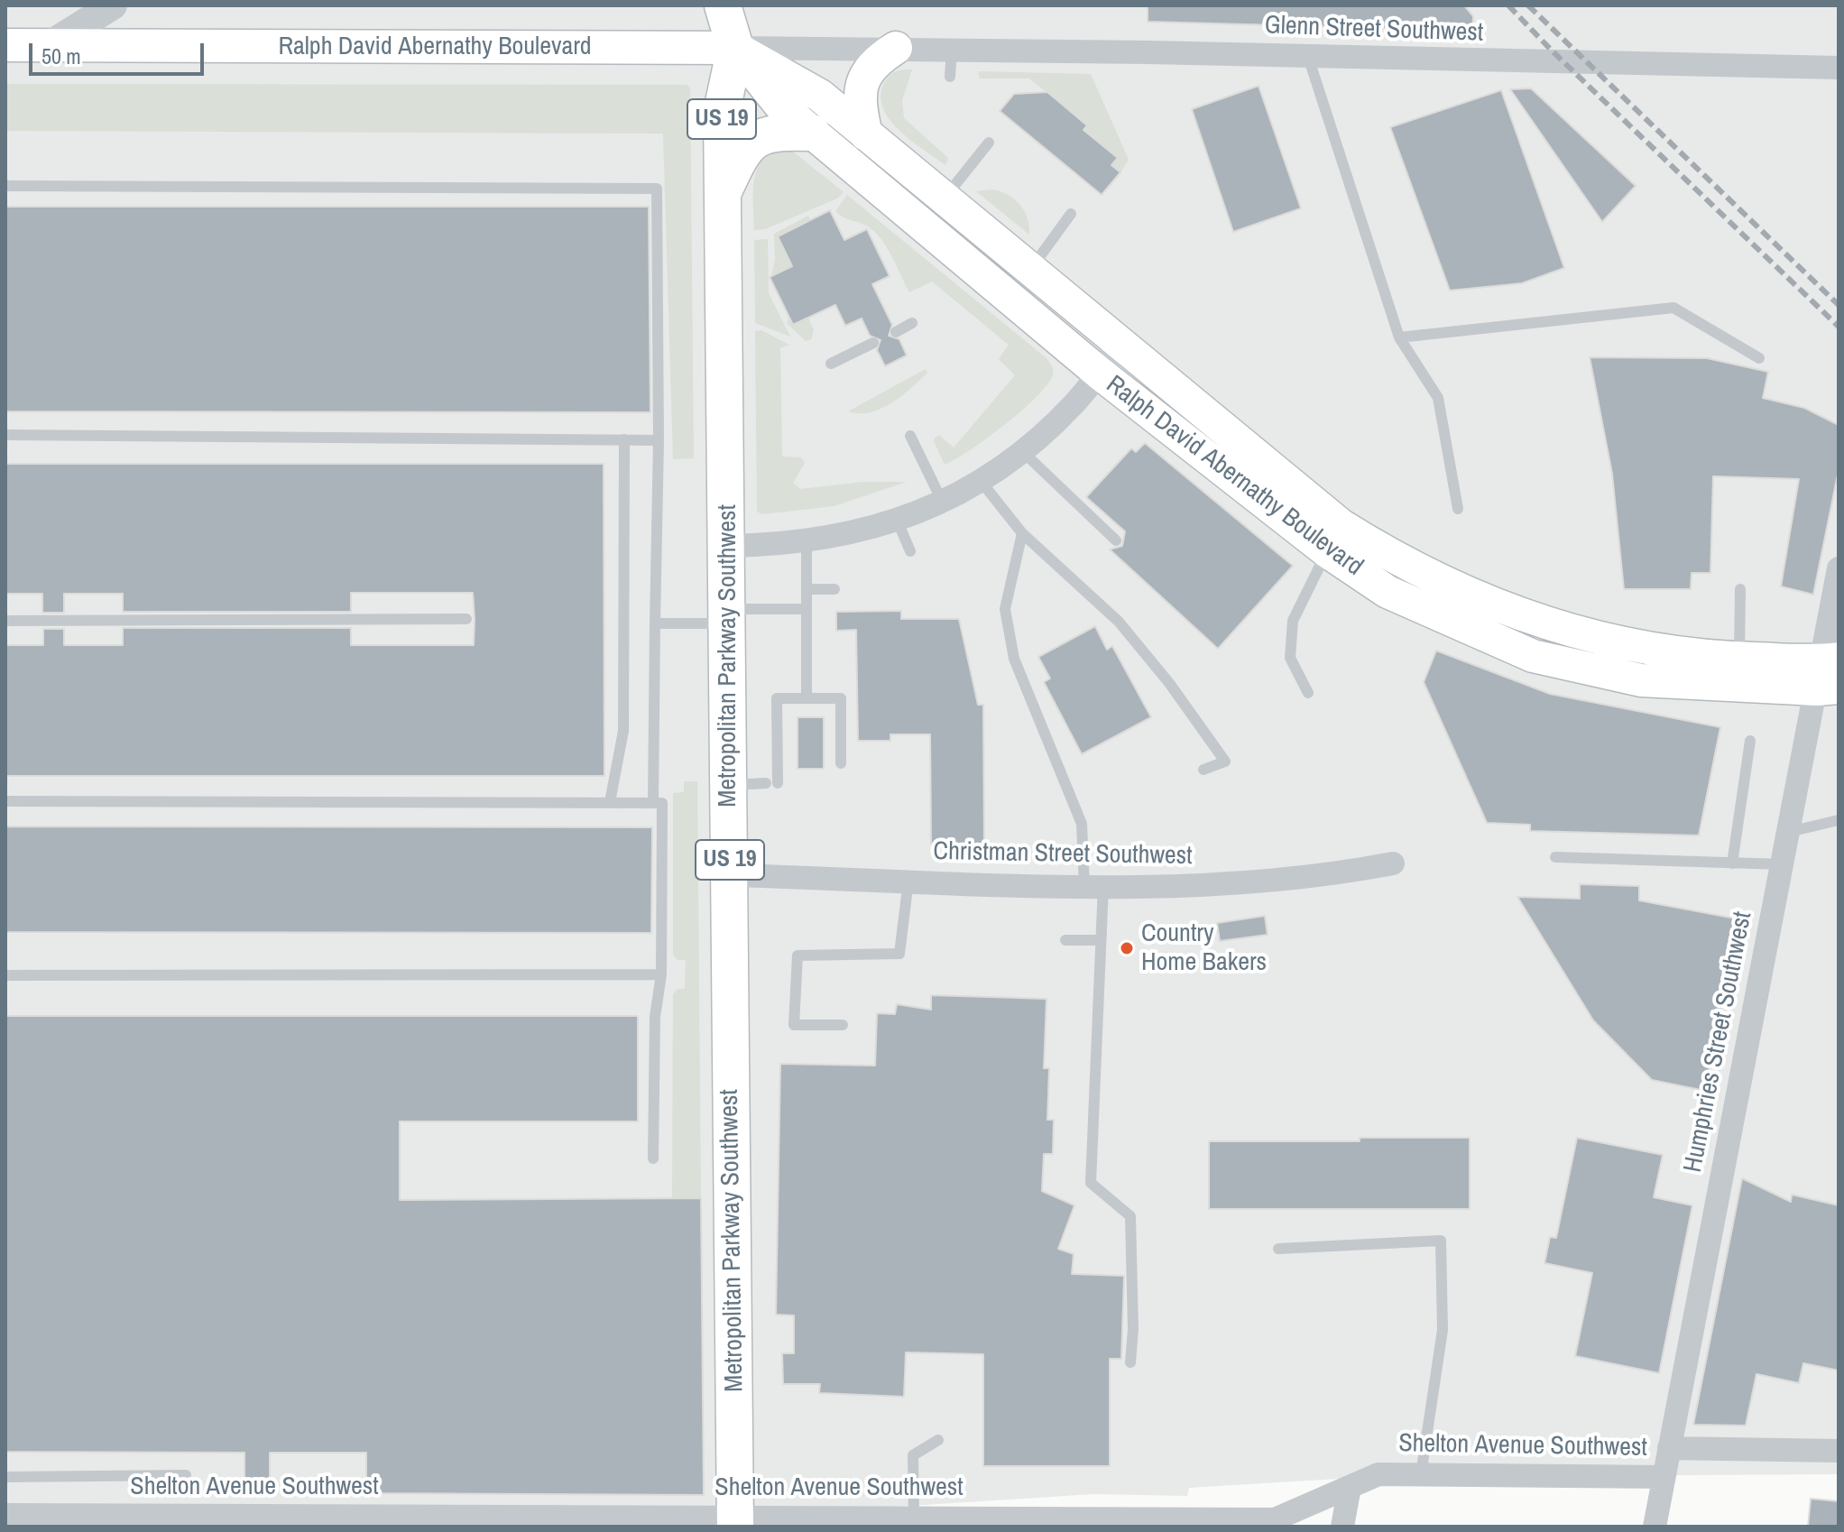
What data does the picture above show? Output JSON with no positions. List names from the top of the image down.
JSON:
{
  "streets": {
    "main road": ["Ralph David Abernathy Boulevard", "US 19", "Metropolitan Parkway Southwest"],
    "street": [
      "Glenn Street Southwest",
      "Christman Street Southwest",
      "Humphries Street Southwest",
      "Shelton Avenue Southwest"
    ]
  },
  "crossings": [
    ["Glenn Street Southwest", "Ralph David Abernathy Boulevard"],
    ["Glenn Street Southwest", "Metropolitan Parkway Southwest"],
    ["Ralph David Abernathy Boulevard", "Metropolitan Parkway Southwest"],
    ["Ralph David Abernathy Boulevard", "Humphries Street Southwest"],
    ["Metropolitan Parkway Southwest", "Christman Street Southwest"],
    ["Metropolitan Parkway Southwest", "Shelton Avenue Southwest"],
    ["Humphries Street Southwest", "Shelton Avenue Southwest"]
  ],
  "places": ["Country Home Bakers"],
  "scale_bar": "50 m"
}
